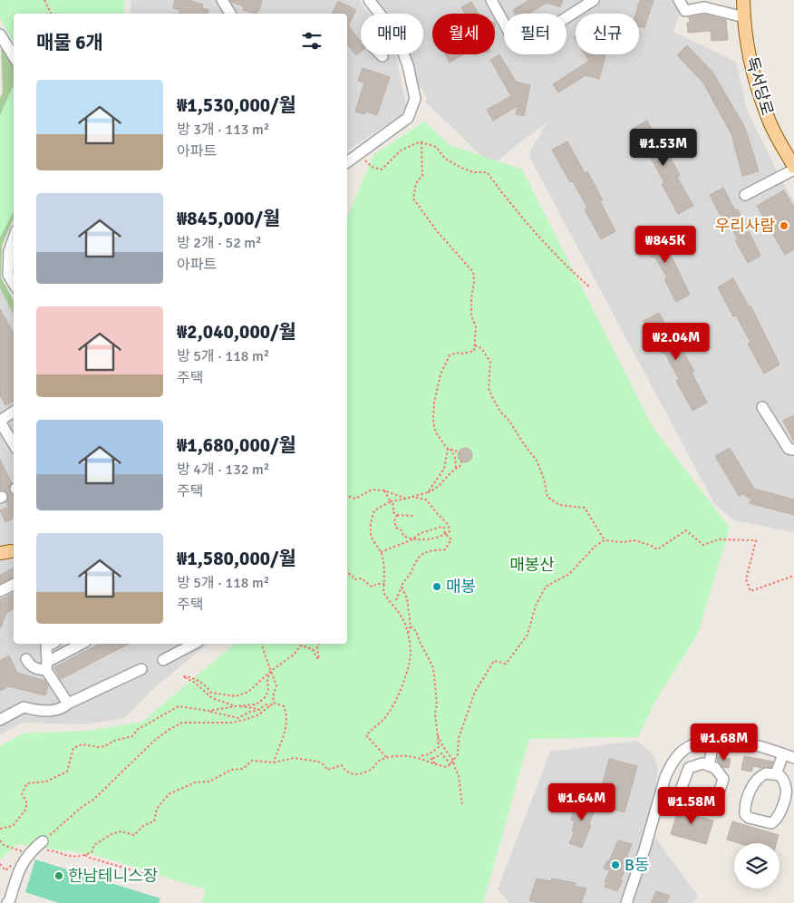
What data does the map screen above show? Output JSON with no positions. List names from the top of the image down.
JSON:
{
  "streets": {
    "main road": ["독서당로"]
  },
  "parks": ["매봉산"],
  "places": [
    "우리사람",
    "매봉",
    "B동",
    "한남테니스장"
  ],
  "page": {
    "chip": [
      "매매",
      "월세",
      "필터",
      "신규"
    ],
    "heading": "매물 6개",
    "list": [
      {
        "name": "₩1,530,000/월",
        "note": "방 3개 · 113 m² · 아파트"
      },
      {
        "name": "₩845,000/월",
        "note": "방 2개 · 52 m² · 아파트"
      },
      {
        "name": "₩2,040,000/월",
        "note": "방 5개 · 118 m² · 주택"
      },
      {
        "name": "₩1,680,000/월",
        "note": "방 4개 · 132 m² · 주택"
      },
      {
        "name": "₩1,580,000/월",
        "note": "방 5개 · 118 m² · 주택"
      }
    ],
    "price": [
      "₩1.53M",
      "₩845K",
      "₩2.04M",
      "₩1.68M",
      "₩1.64M",
      "₩1.58M"
    ]
  }
}
